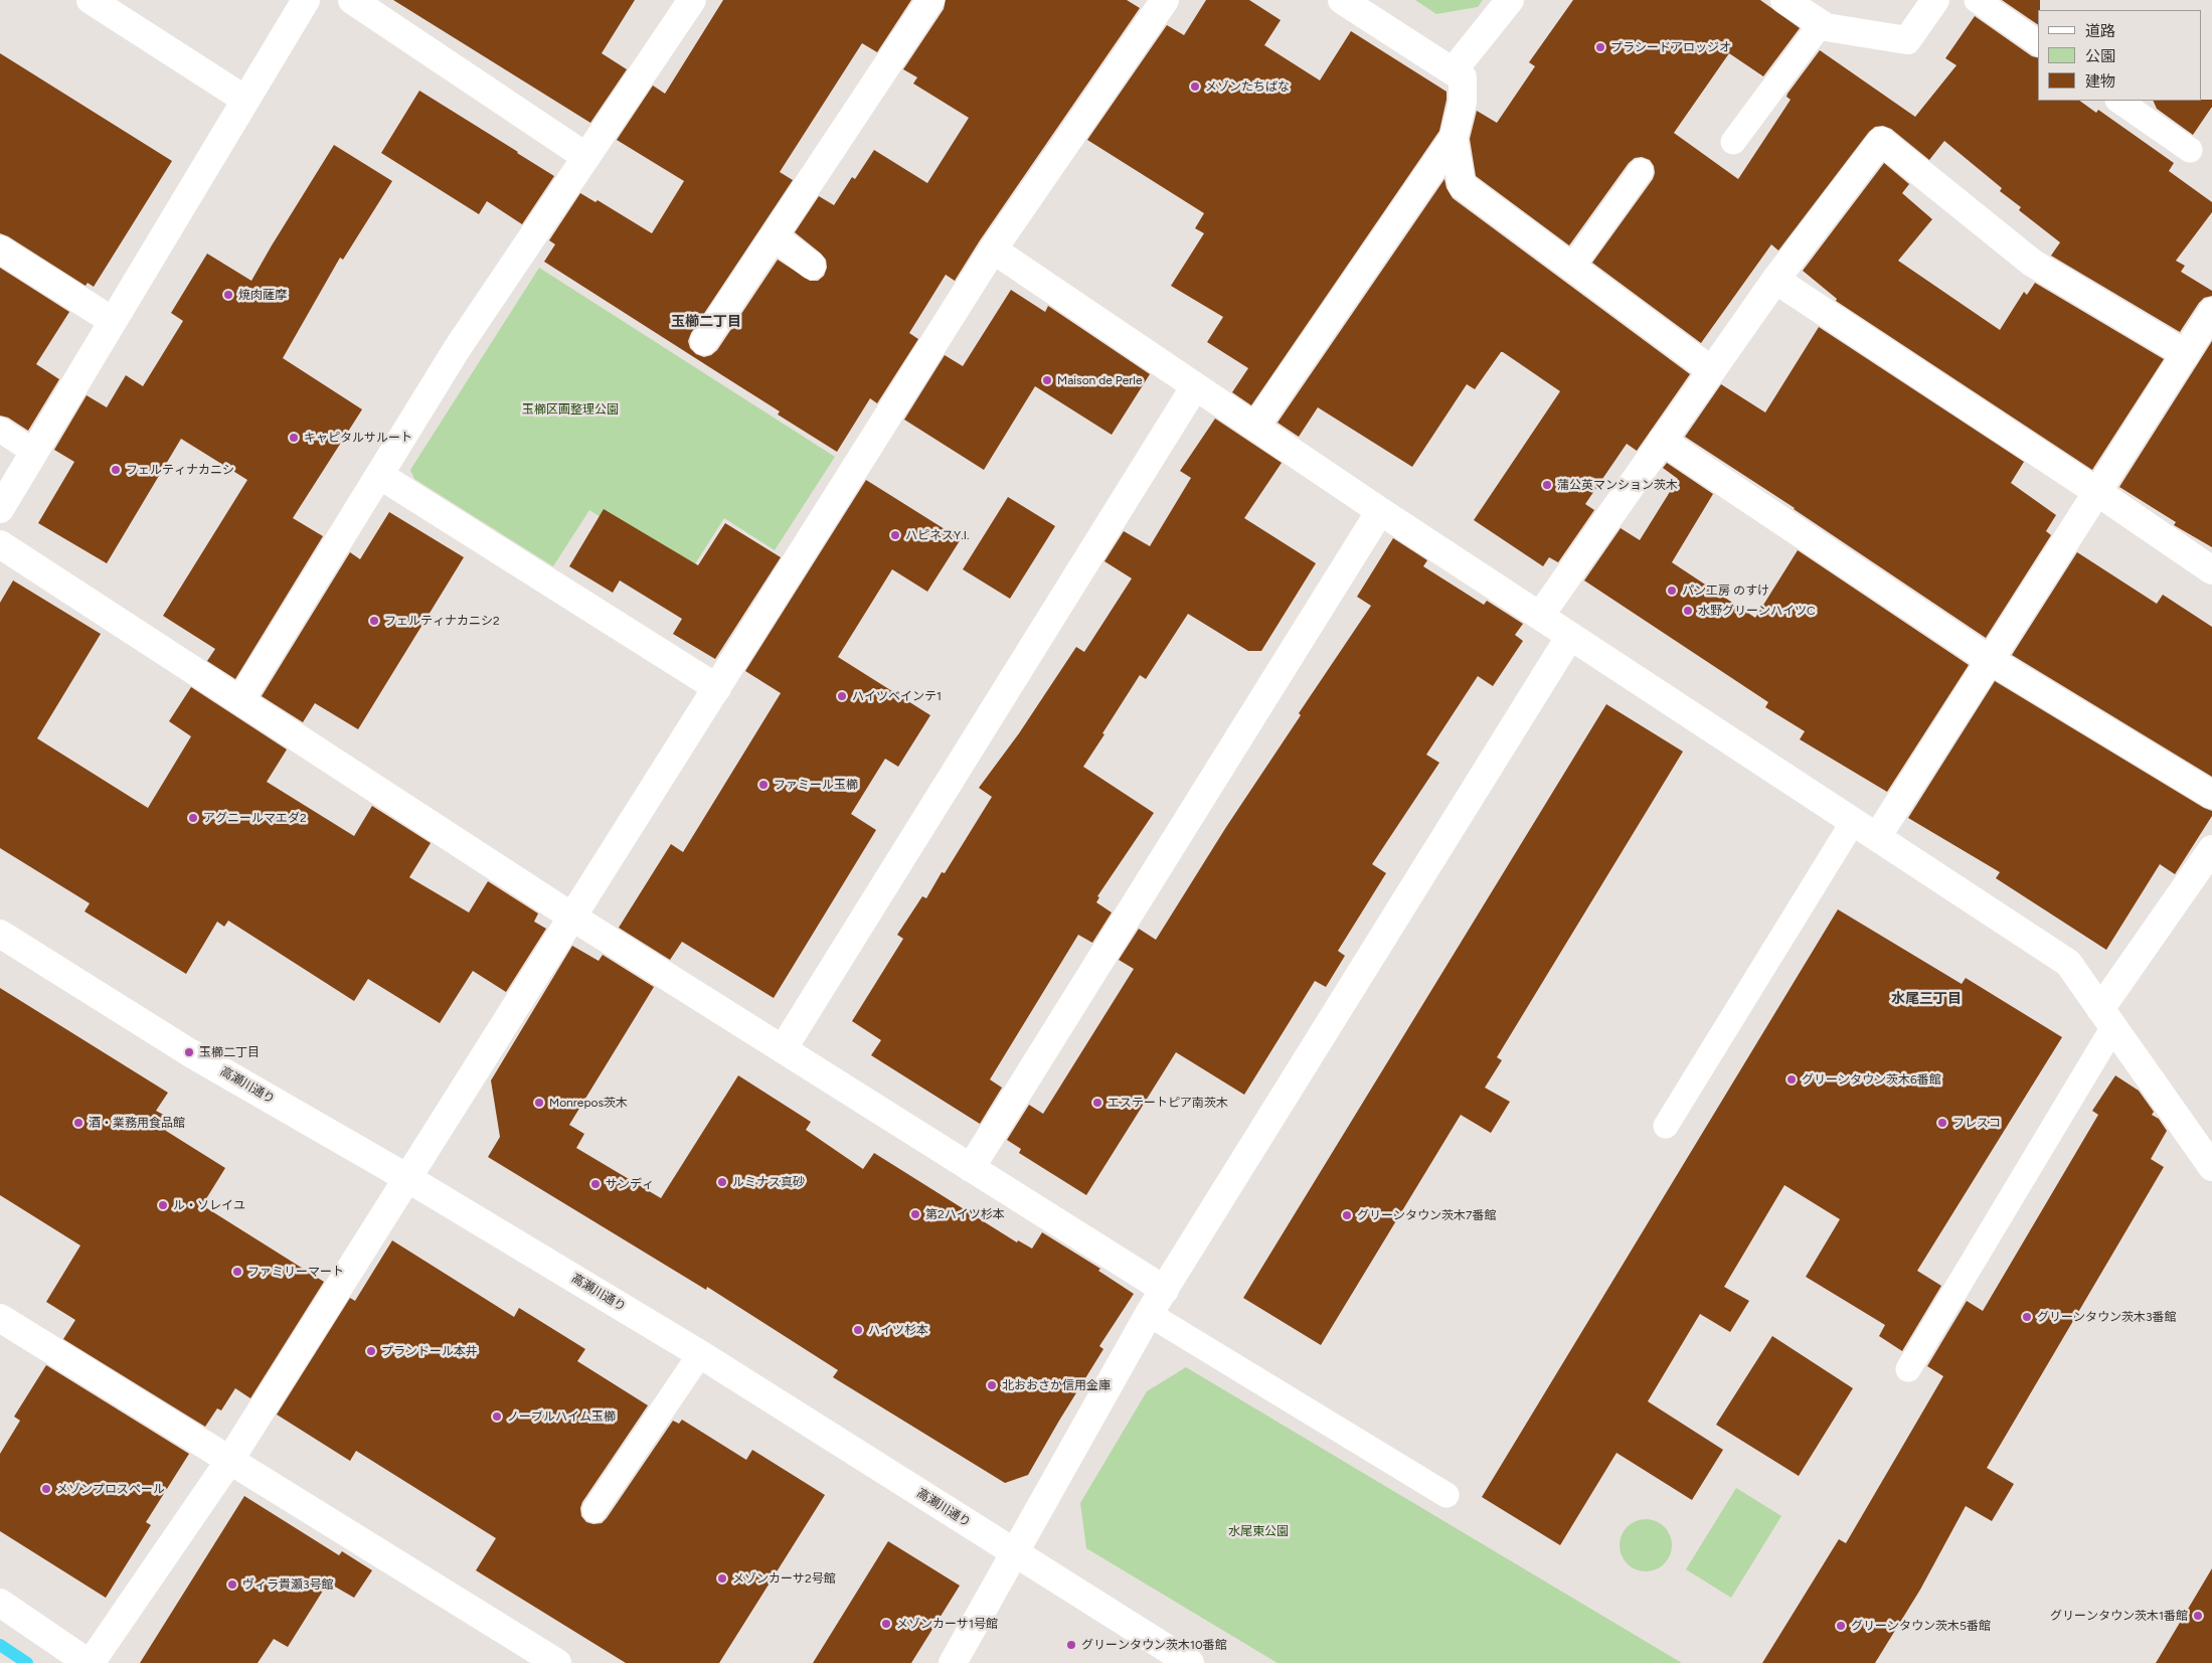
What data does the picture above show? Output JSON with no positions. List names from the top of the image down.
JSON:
{
  "streets": {
    "street": ["高瀬川通り"]
  },
  "districts": ["玉櫛二丁目", "水尾三丁目"],
  "parks": ["玉櫛区画整理公園", "水尾東公園"],
  "places": [
    "プラシードアロッジオ",
    "メゾンたちばな",
    "焼肉薩摩",
    "Maison de Perle",
    "キャピタルサルート",
    "フェルティナカニシ",
    "蒲公英マンション茨木",
    "ハピネスY.I.",
    "パン工房 のすけ",
    "水野グリーンハイツC",
    "フェルティナカニシ2",
    "ハイツベインテ1",
    "ファミール玉櫛",
    "アグニールマエダ2",
    "玉櫛二丁目",
    "グリーンタウン茨木6番館",
    "Monrepos茨木",
    "エステートピア南茨木",
    "酒・業務用食品館",
    "フレスコ",
    "ルミナス真砂",
    "サンディ",
    "ル・ソレイユ",
    "第2ハイツ杉本",
    "グリーンタウン茨木7番館",
    "ファミリーマート",
    "グリーンタウン茨木3番館",
    "ハイツ杉本",
    "プランドール本井",
    "北おおさか信用金庫",
    "ノーブルハイム玉櫛",
    "メゾンプロスペール",
    "メゾンカーサ2号館",
    "ヴィラ貴瀬3号館",
    "グリーンタウン茨木1番館",
    "メゾンカーサ1号館",
    "グリーンタウン茨木5番館",
    "グリーンタウン茨木10番館"
  ],
  "legend": ["道路", "公園", "建物"]
}
